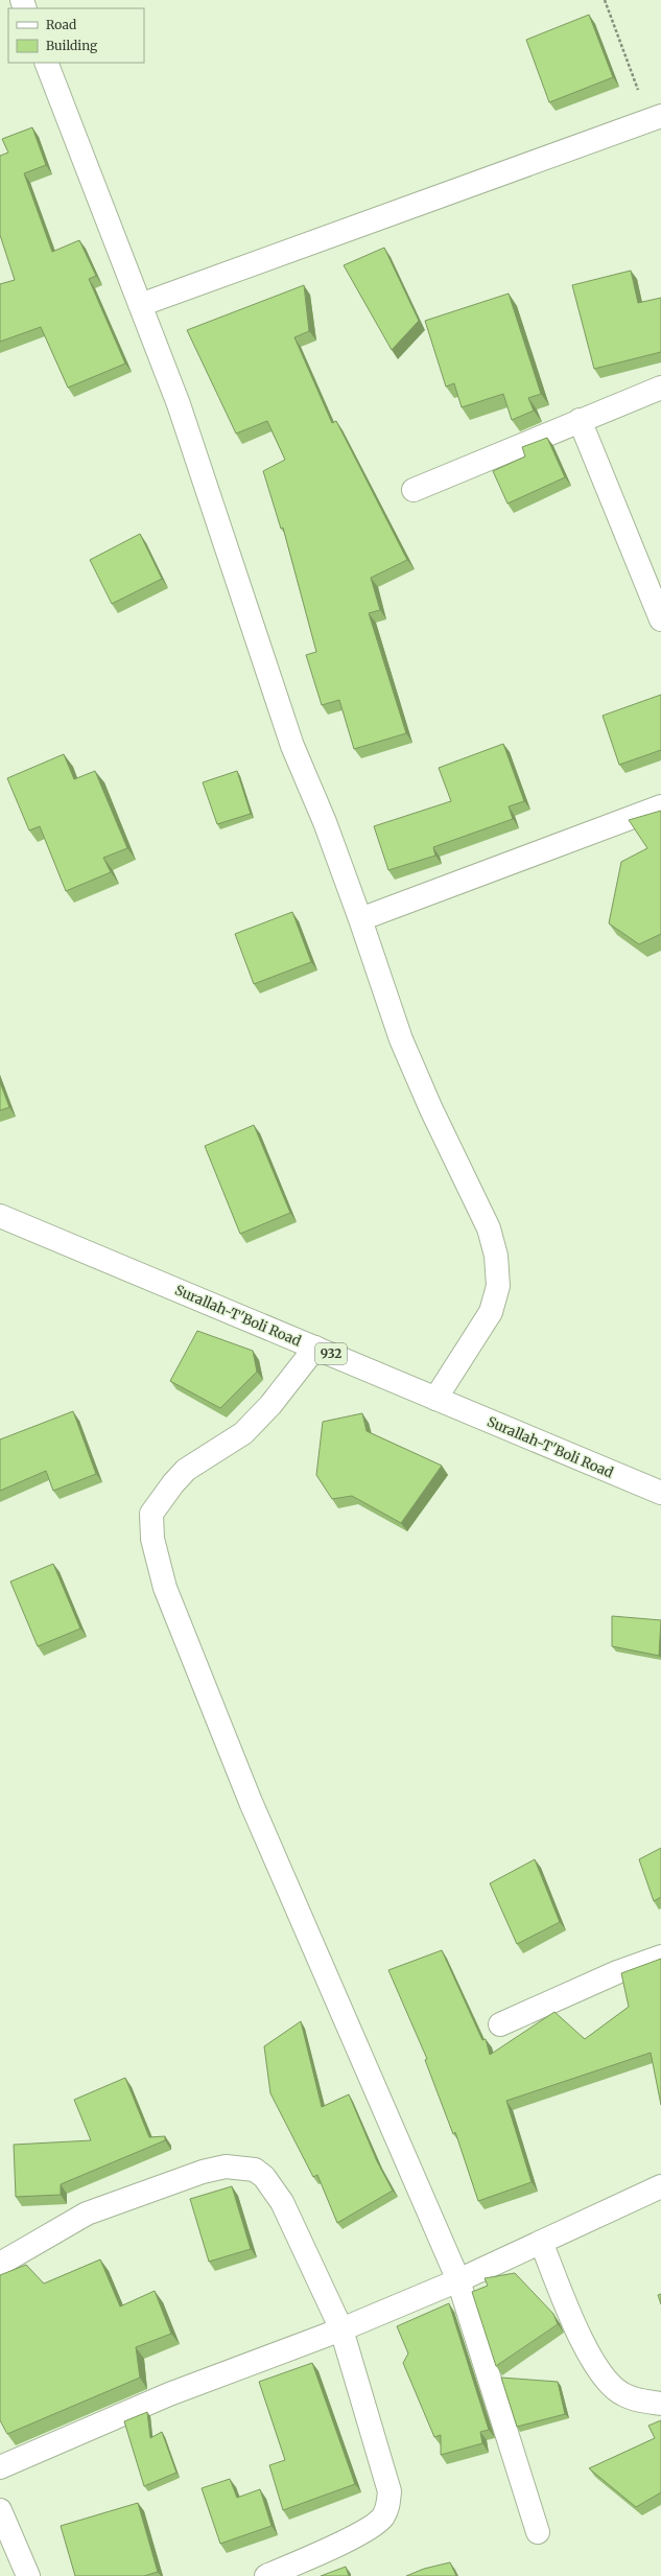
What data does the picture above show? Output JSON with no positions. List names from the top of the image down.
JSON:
{
  "streets": {
    "street": ["Surallah-T'Boli Road", "932"]
  },
  "legend": ["Road", "Building"]
}
